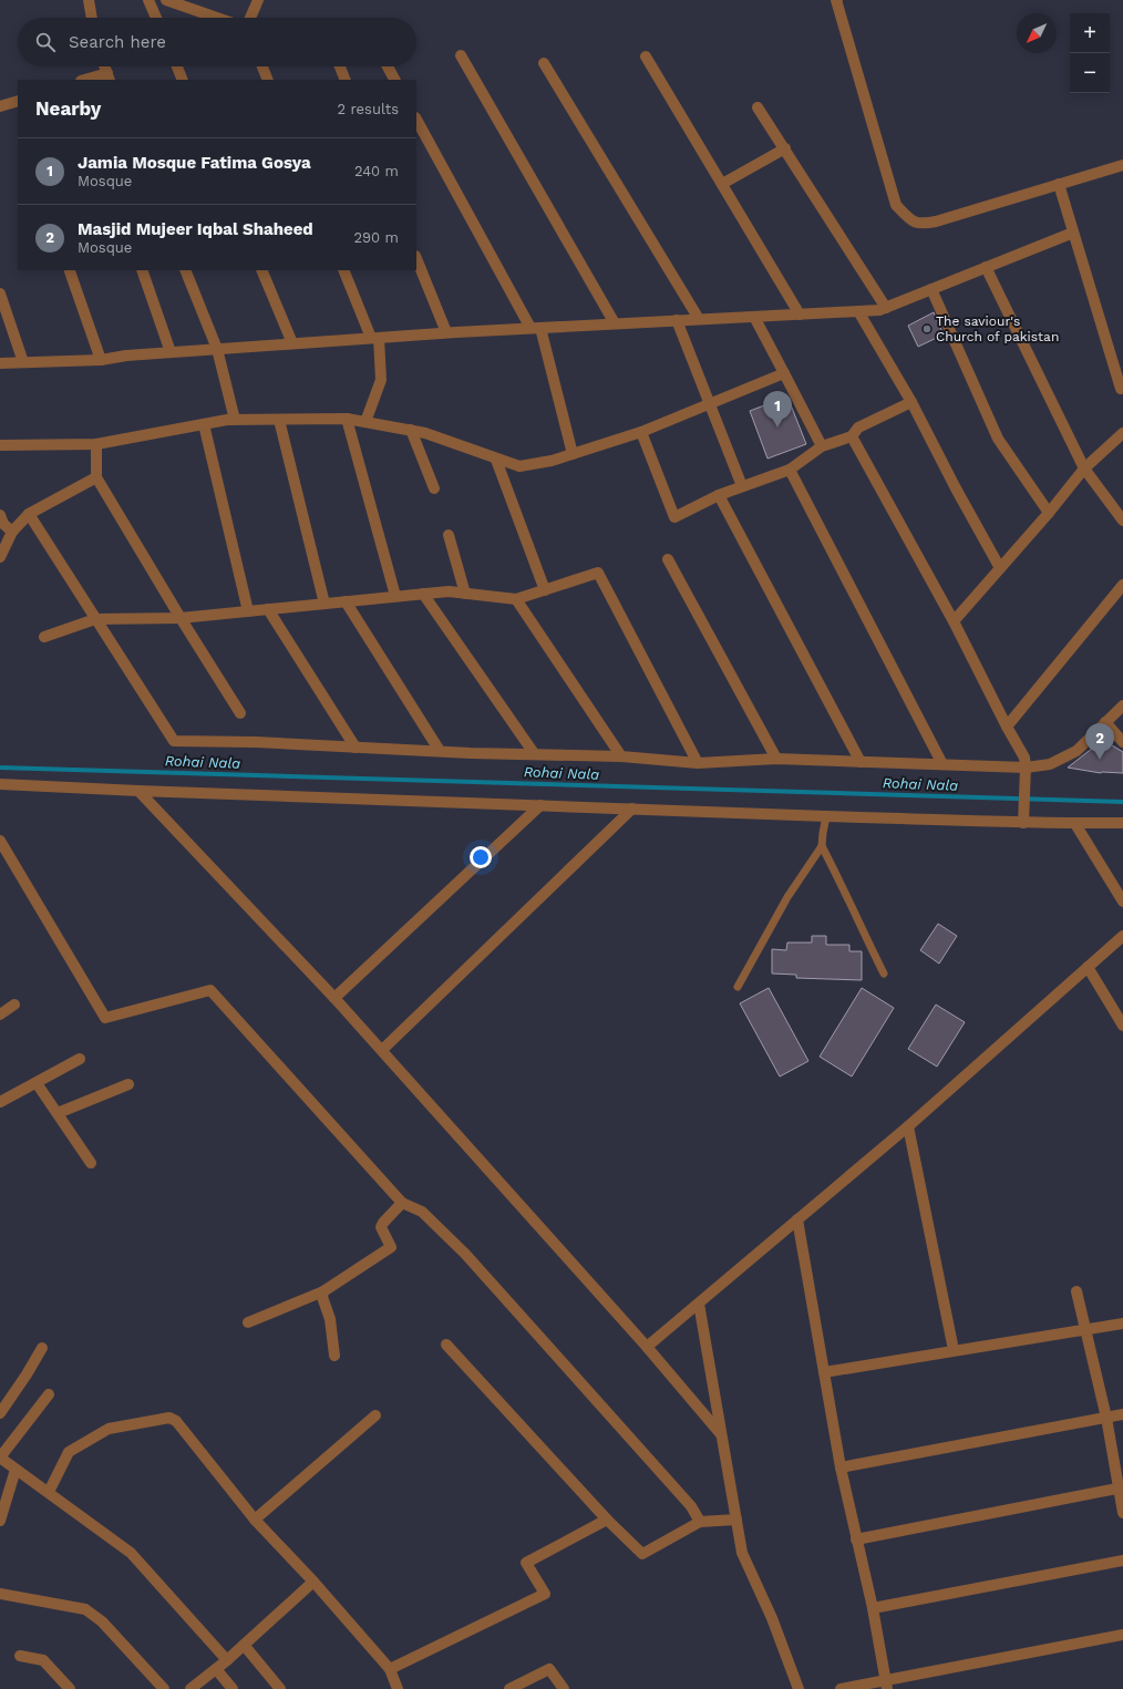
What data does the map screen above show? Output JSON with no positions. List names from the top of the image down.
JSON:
{
  "water": ["Rohai Nala"],
  "places": ["The saviour's Church of pakistan"],
  "north": "bottom left",
  "page": {
    "map_buttons": ["+", "−"],
    "search": "Search here",
    "heading": ["Nearby", "2 results"],
    "list": [
      {
        "mark": "1",
        "name": "Jamia Mosque Fatima Gosya",
        "note": "Mosque",
        "value": "240 m"
      },
      {
        "mark": "2",
        "name": "Masjid Mujeer Iqbal Shaheed",
        "note": "Mosque",
        "value": "290 m"
      }
    ],
    "pins": ["1", "2"]
  }
}
